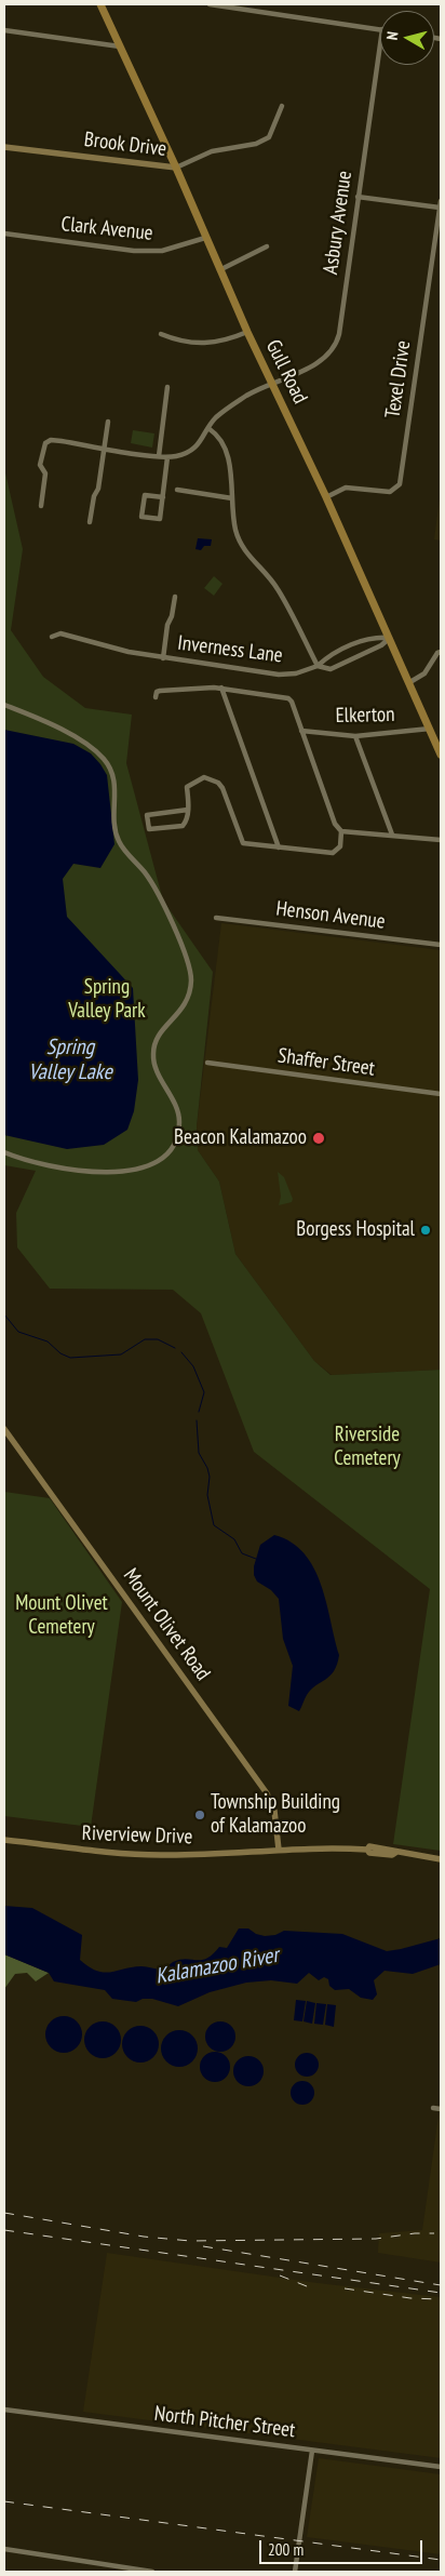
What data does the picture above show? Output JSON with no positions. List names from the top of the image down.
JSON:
{
  "streets": {
    "main road": ["Gull Road"],
    "street": [
      "Brook Drive",
      "Asbury Avenue",
      "Clark Avenue",
      "Texel Drive",
      "Inverness Lane",
      "Elkerton",
      "Henson Avenue",
      "Shaffer Street",
      "Mount Olivet Road",
      "Riverview Drive",
      "North Pitcher Street"
    ]
  },
  "crossings": [
    ["Brook Drive", "Gull Road"],
    ["Asbury Avenue", "Gull Road"],
    ["Clark Avenue", "Gull Road"],
    ["Gull Road", "Texel Drive"],
    ["Gull Road", "Inverness Lane"],
    ["Gull Road", "Elkerton"],
    ["Mount Olivet Road", "Riverview Drive"]
  ],
  "water": ["Spring Valley Lake", "Kalamazoo River"],
  "parks": ["Spring Valley Park", "Riverside Cemetery", "Mount Olivet Cemetery"],
  "places": ["Beacon Kalamazoo", "Borgess Hospital", "Township Building of Kalamazoo"],
  "scale_bar": "200 m",
  "north": "left"
}
